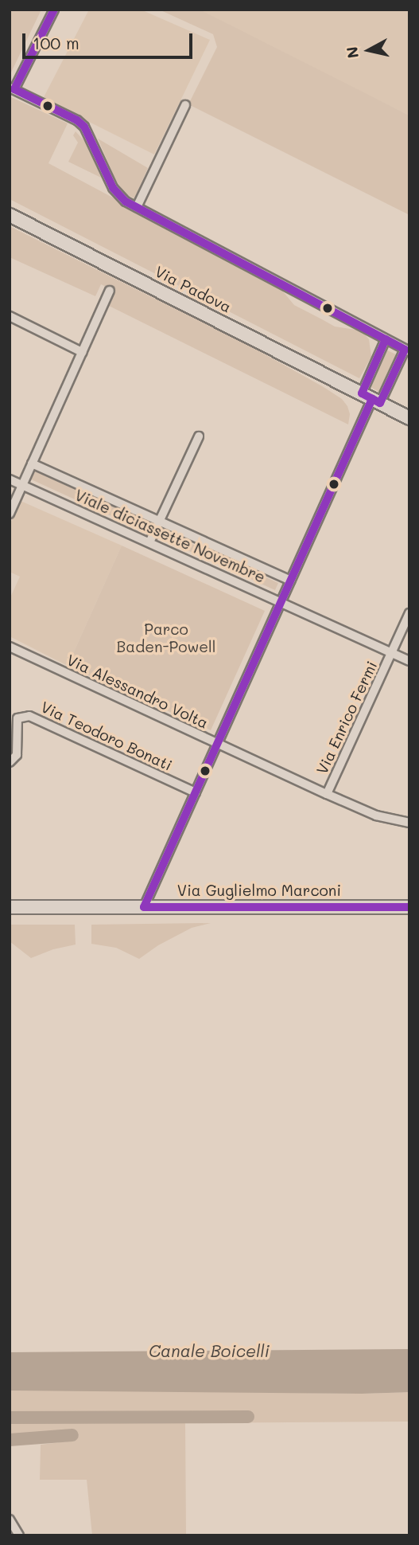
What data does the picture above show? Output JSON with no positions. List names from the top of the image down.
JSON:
{
  "streets": {
    "main road": ["Via Padova", "Via Guglielmo Marconi"],
    "street": [
      "Viale diciassette Novembre",
      "Via Alessandro Volta",
      "Via Enrico Fermi",
      "Via Teodoro Bonati"
    ]
  },
  "crossings": [
    ["Viale diciassette Novembre", "Via Enrico Fermi"],
    ["Via Alessandro Volta", "Via Enrico Fermi"]
  ],
  "water": ["Canale Boicelli"],
  "parks": ["Parco Baden-Powell"],
  "scale_bar": "100 m",
  "north": "left"
}
